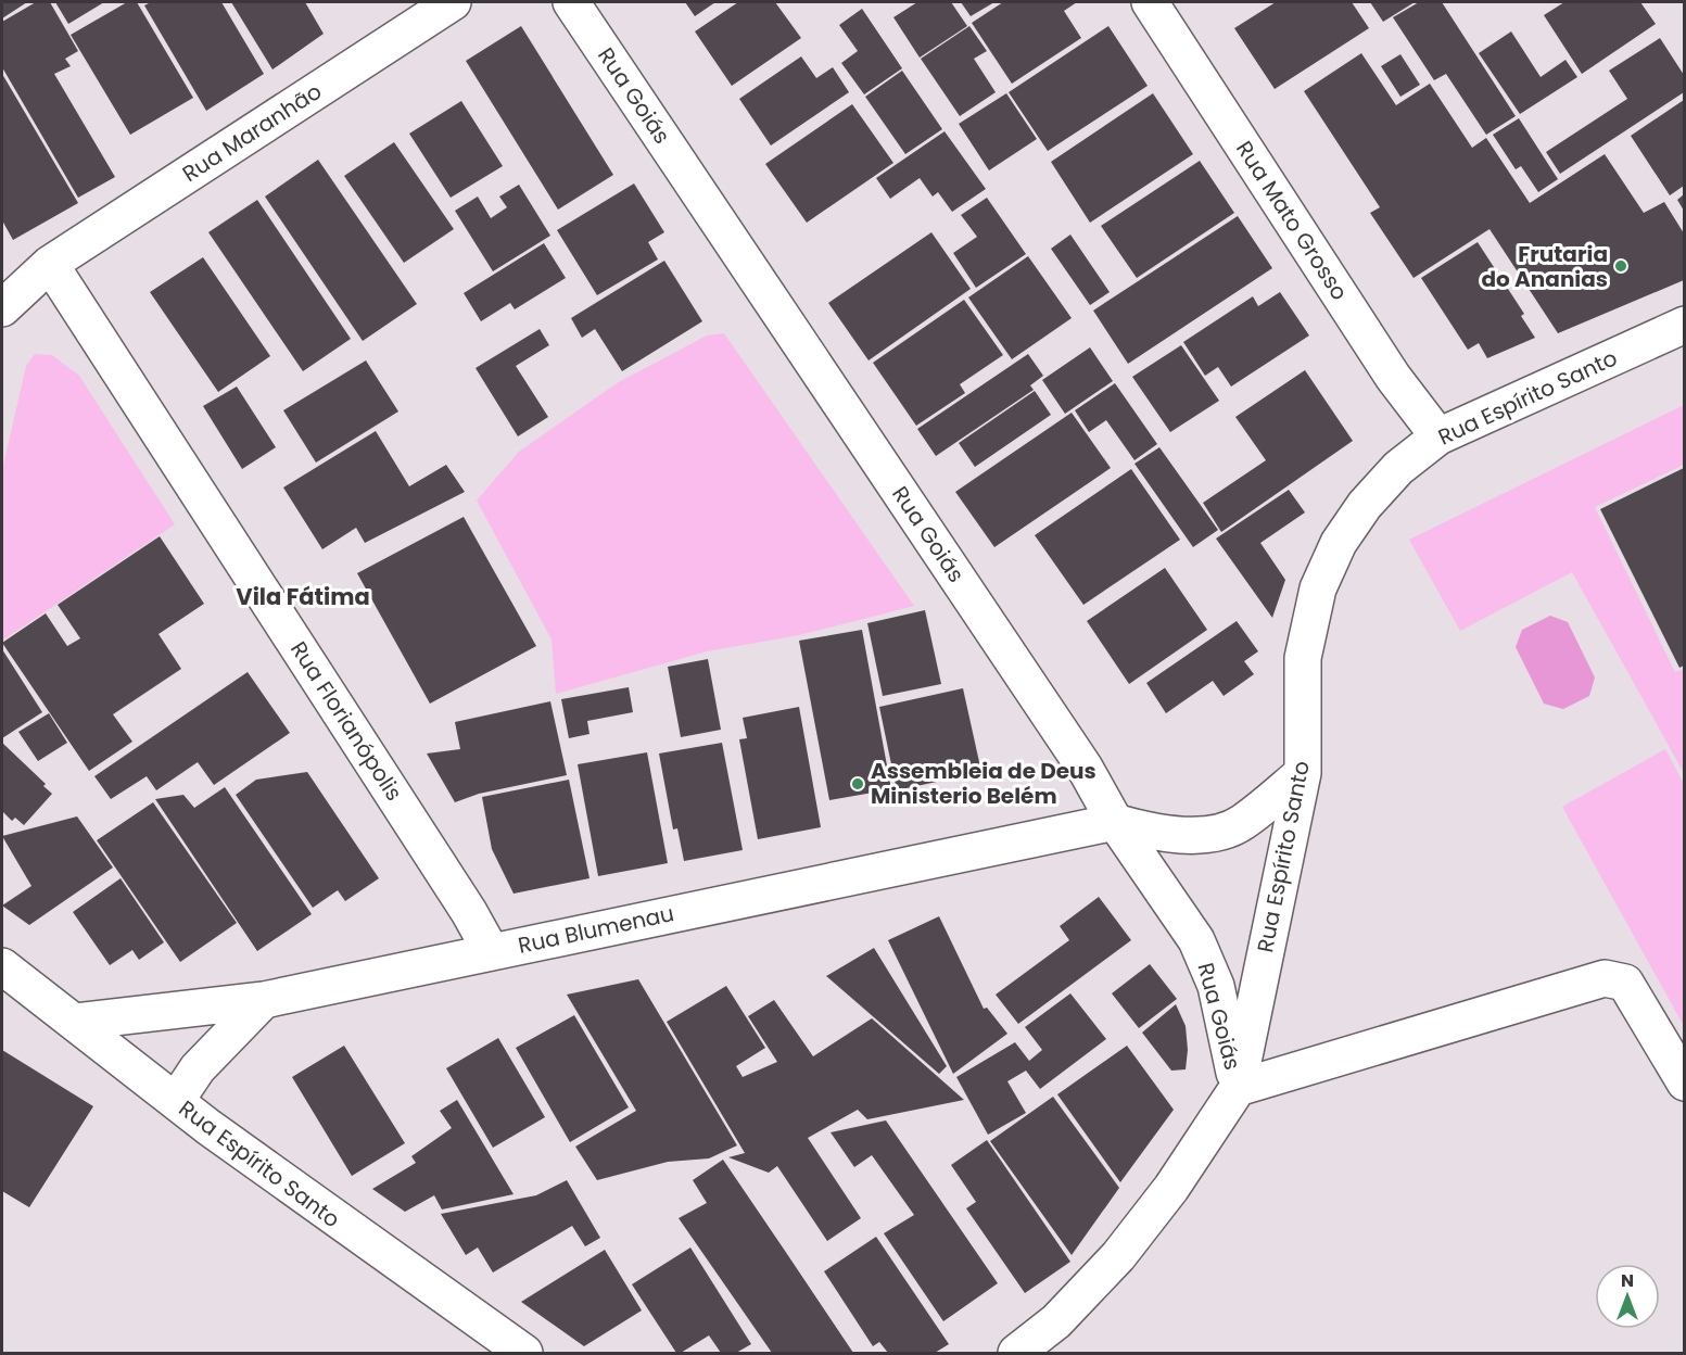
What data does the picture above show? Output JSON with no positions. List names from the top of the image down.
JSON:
{
  "streets": {
    "street": [
      "Rua Goiás",
      "Rua Maranhão",
      "Rua Mato Grosso",
      "Rua Espírito Santo",
      "Rua Florianópolis",
      "Rua Blumenau"
    ]
  },
  "crossings": [
    ["Rua Goiás", "Rua Espírito Santo"],
    ["Rua Goiás", "Rua Blumenau"],
    ["Rua Maranhão", "Rua Florianópolis"],
    ["Rua Mato Grosso", "Rua Espírito Santo"],
    ["Rua Espírito Santo", "Rua Blumenau"],
    ["Rua Florianópolis", "Rua Blumenau"]
  ],
  "districts": ["Vila Fátima"],
  "places": ["Frutaria do Ananias", "Assembleia de Deus Ministerio Belém"],
  "north": "top"
}
